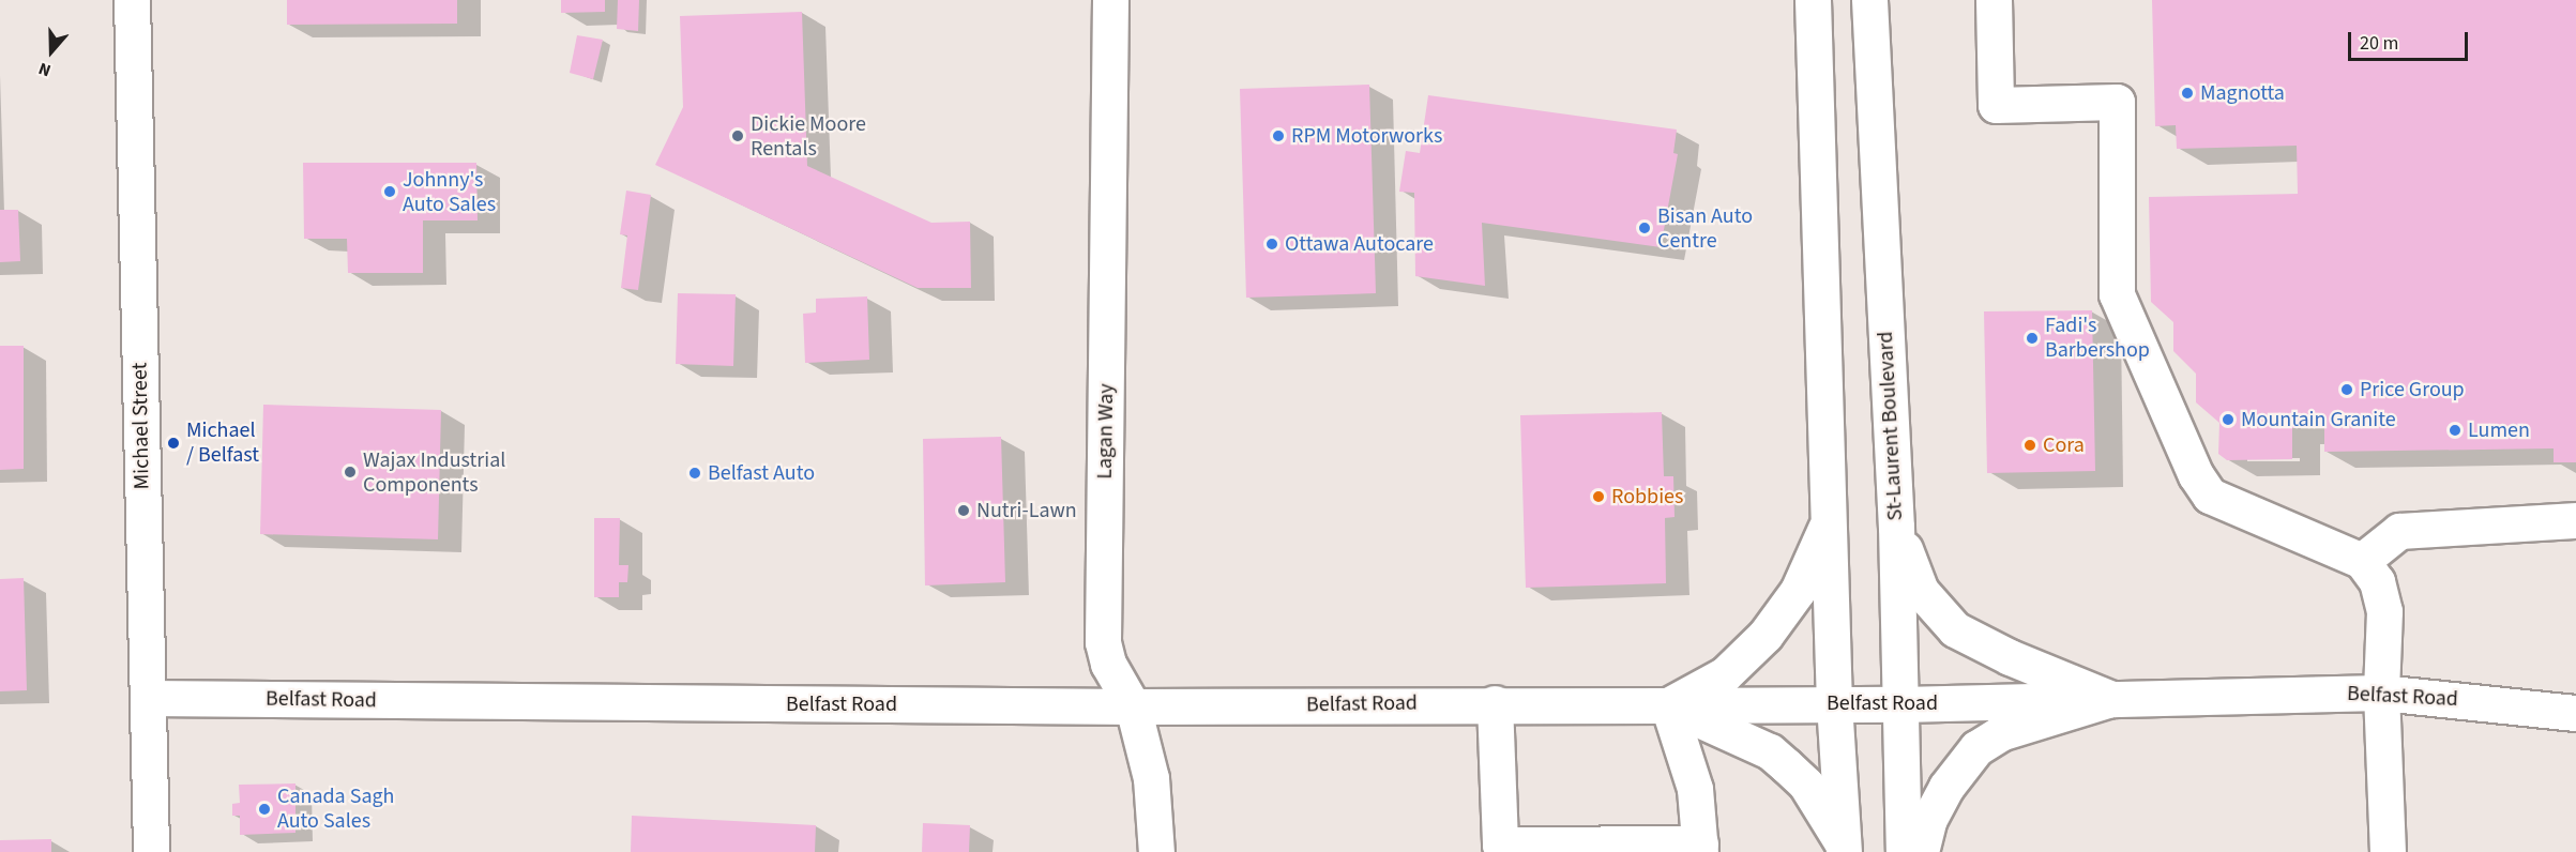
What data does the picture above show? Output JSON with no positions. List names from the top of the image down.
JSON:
{
  "streets": {
    "street": [
      "Michael Street",
      "St-Laurent Boulevard",
      "Lagan Way",
      "Belfast Road"
    ]
  },
  "crossings": [
    ["Michael Street", "Belfast Road"],
    ["St-Laurent Boulevard", "Belfast Road"],
    ["Lagan Way", "Belfast Road"]
  ],
  "places": [
    "Magnotta",
    "Dickie Moore Rentals",
    "RPM Motorworks",
    "Johnny's Auto Sales",
    "Bisan Auto Centre",
    "Ottawa Autocare",
    "Fadi's Barbershop",
    "Price Group",
    "Mountain Granite",
    "Lumen",
    "Michael / Belfast",
    "Cora",
    "Wajax Industrial Components",
    "Belfast Auto",
    "Robbies",
    "Nutri-Lawn",
    "Canada Sagh Auto Sales"
  ],
  "scale_bar": "20 m",
  "north": "bottom"
}
